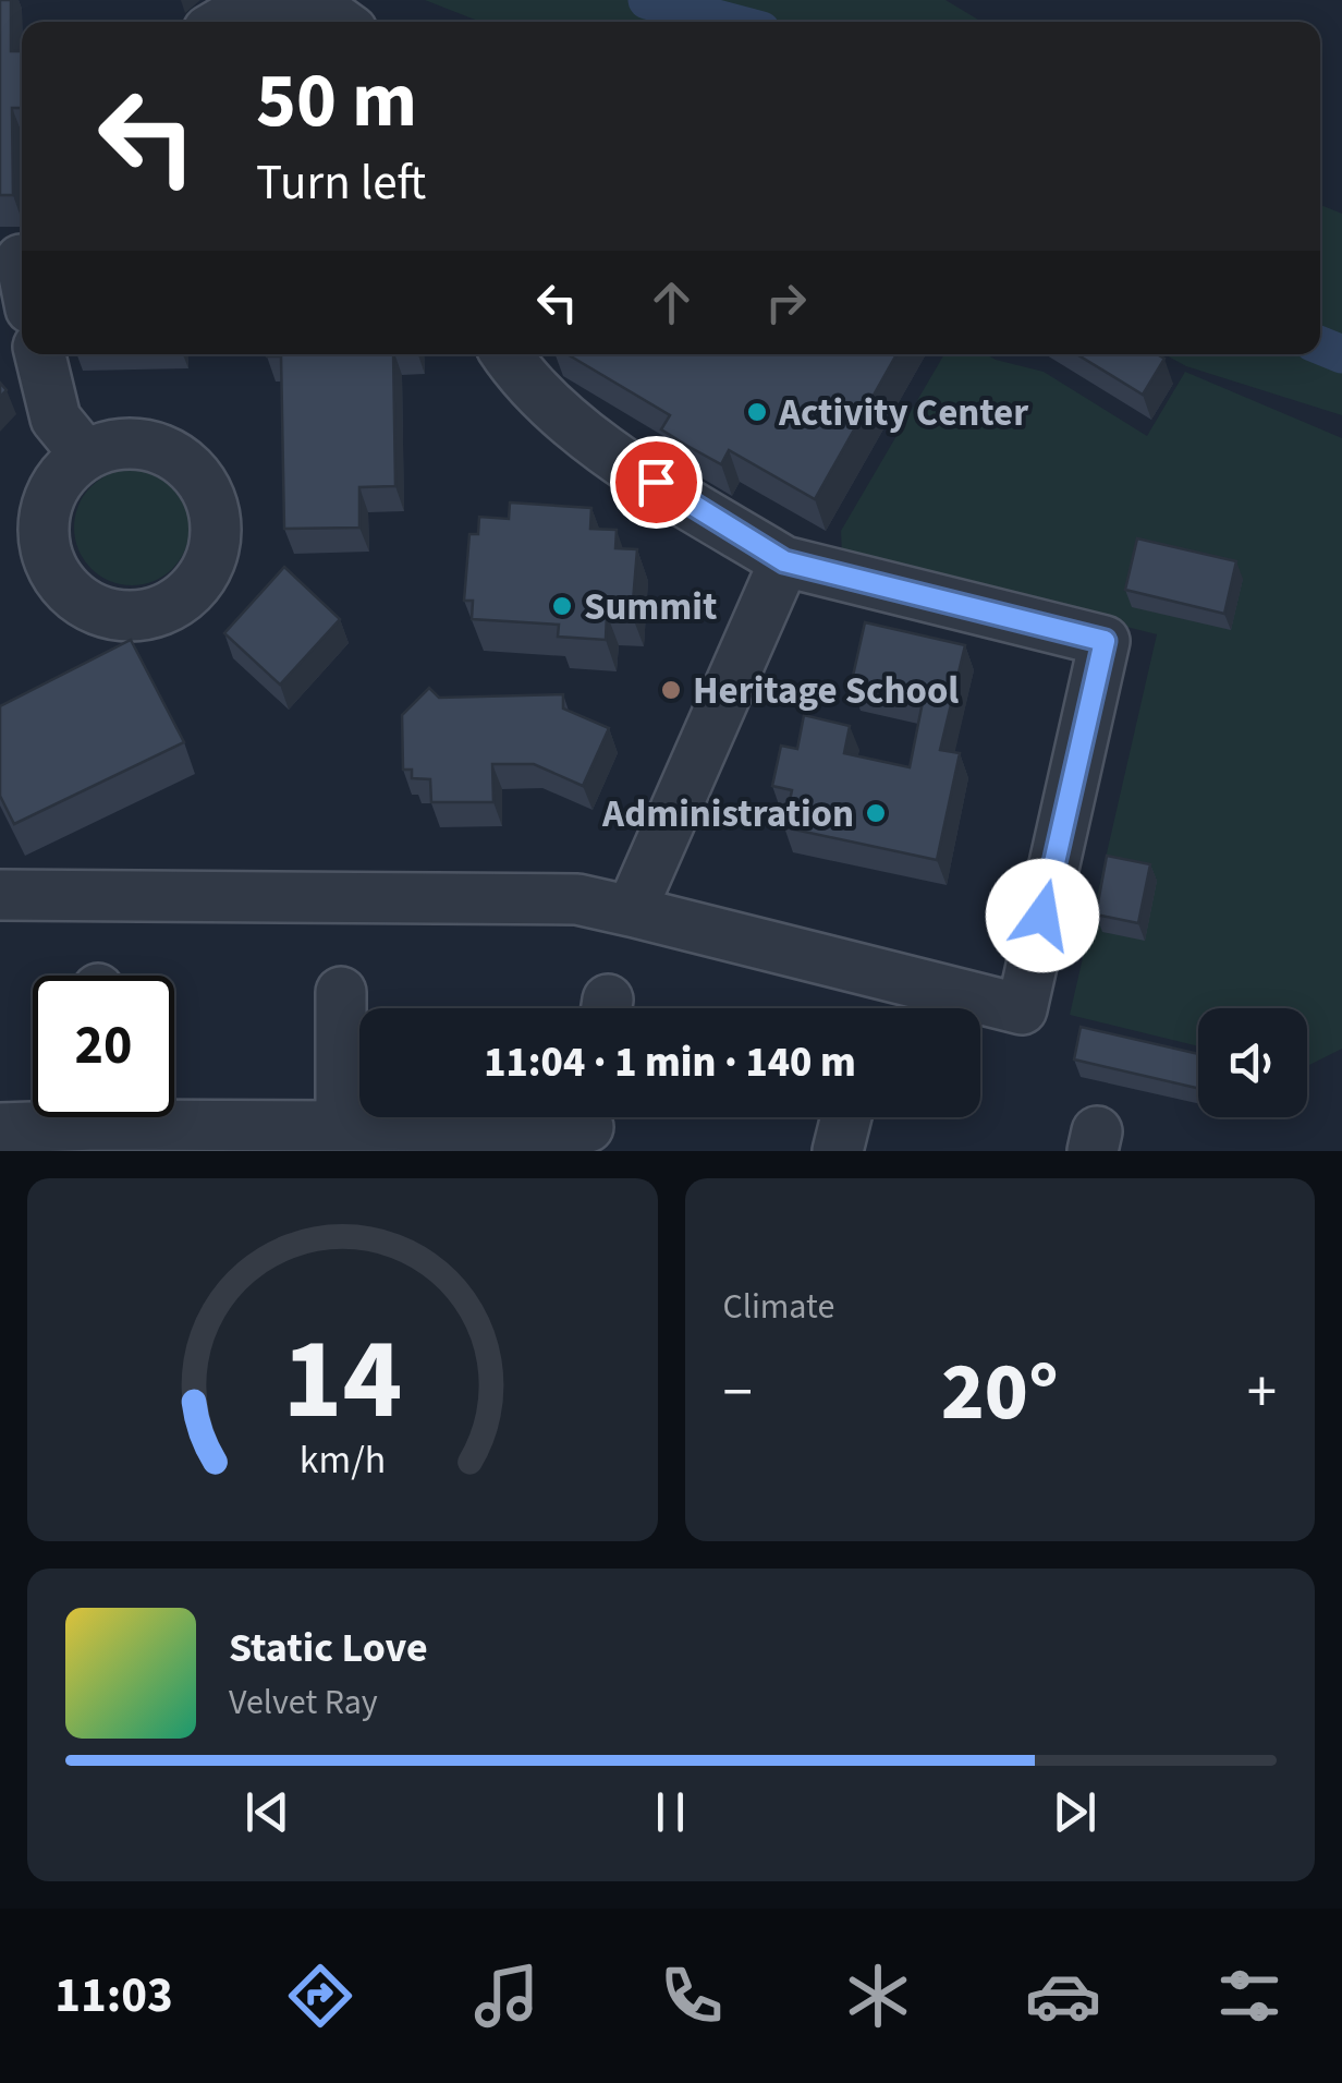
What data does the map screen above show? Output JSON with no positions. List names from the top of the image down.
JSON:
{
  "places": [
    "Activity Center",
    "Summit",
    "Heritage School",
    "Administration"
  ],
  "page": {
    "turn": ["50 m", "Turn left"],
    "limit": "20",
    "trip": "11:04 · 1 min · 140 m",
    "tile": "Climate",
    "heat": ["−", "20°", "+"],
    "song": ["Static Love", "Velvet Ray"],
    "tabs": "11:03",
    "gauge": ["14", "km/h"]
  }
}
